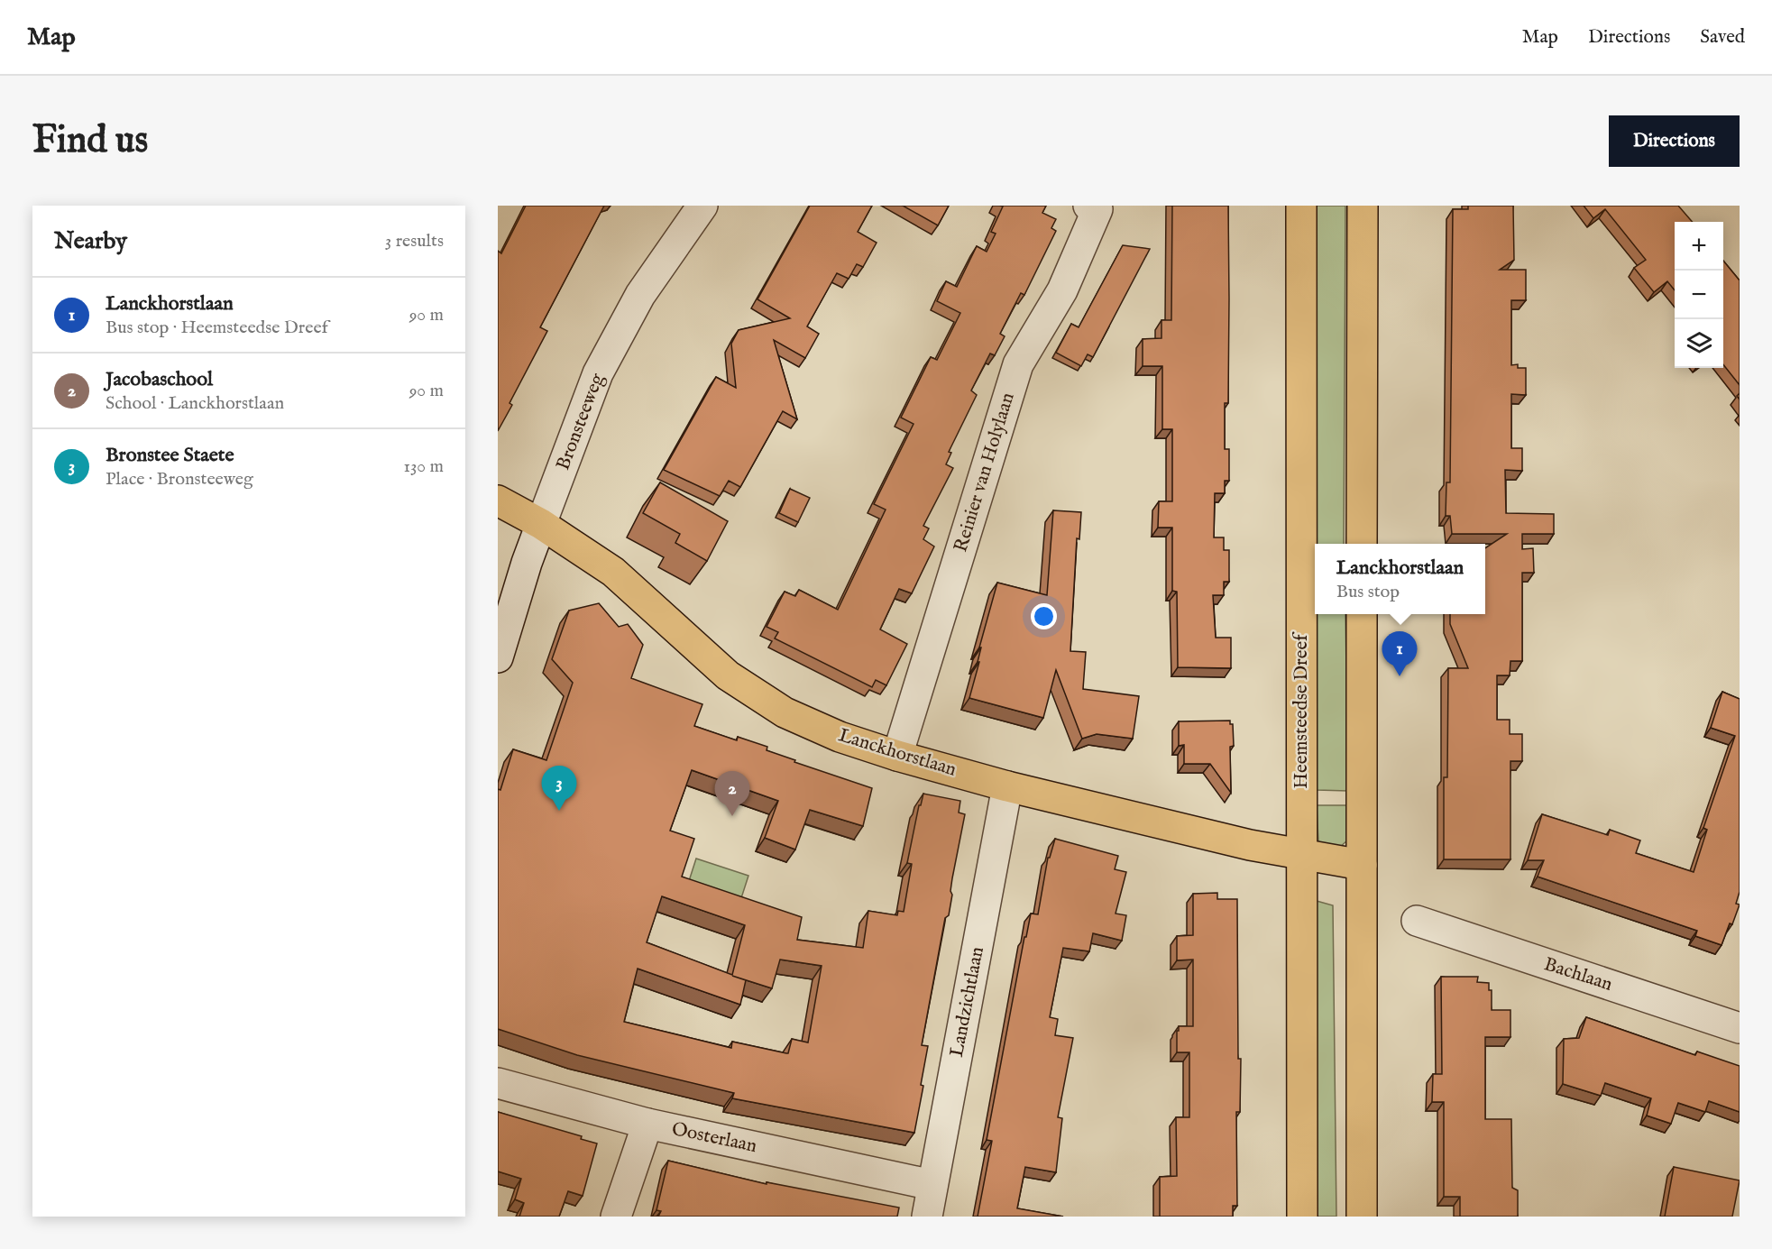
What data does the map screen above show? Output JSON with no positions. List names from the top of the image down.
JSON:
{
  "streets": {
    "main road": ["Heemsteedse Dreef", "Lanckhorstlaan"],
    "street": [
      "Bronsteeweg",
      "Reinier van Holylaan",
      "Bachlaan",
      "Landzichtlaan",
      "Oosterlaan"
    ]
  },
  "crossings": [
    ["Bronsteeweg", "Lanckhorstlaan"],
    ["Reinier van Holylaan", "Lanckhorstlaan"],
    ["Heemsteedse Dreef", "Lanckhorstlaan"],
    ["Lanckhorstlaan", "Landzichtlaan"],
    ["Landzichtlaan", "Oosterlaan"]
  ],
  "page": {
    "header": "Map",
    "nav": ["Map", "Directions", "Saved"],
    "buttons": "Directions",
    "title": "Find us",
    "heading": ["Nearby", "3 results"],
    "map_buttons": ["+", "−"],
    "list": [
      {
        "mark": "1",
        "name": "Lanckhorstlaan",
        "note": "Bus stop · Heemsteedse Dreef",
        "value": "90 m"
      },
      {
        "mark": "2",
        "name": "Jacobaschool",
        "note": "School · Lanckhorstlaan",
        "value": "90 m"
      },
      {
        "mark": "3",
        "name": "Bronstee Staete",
        "note": "Place · Bronsteeweg",
        "value": "130 m"
      }
    ],
    "popup": ["Lanckhorstlaan", "Bus stop"],
    "pins": ["1", "3", "2"]
  }
}
